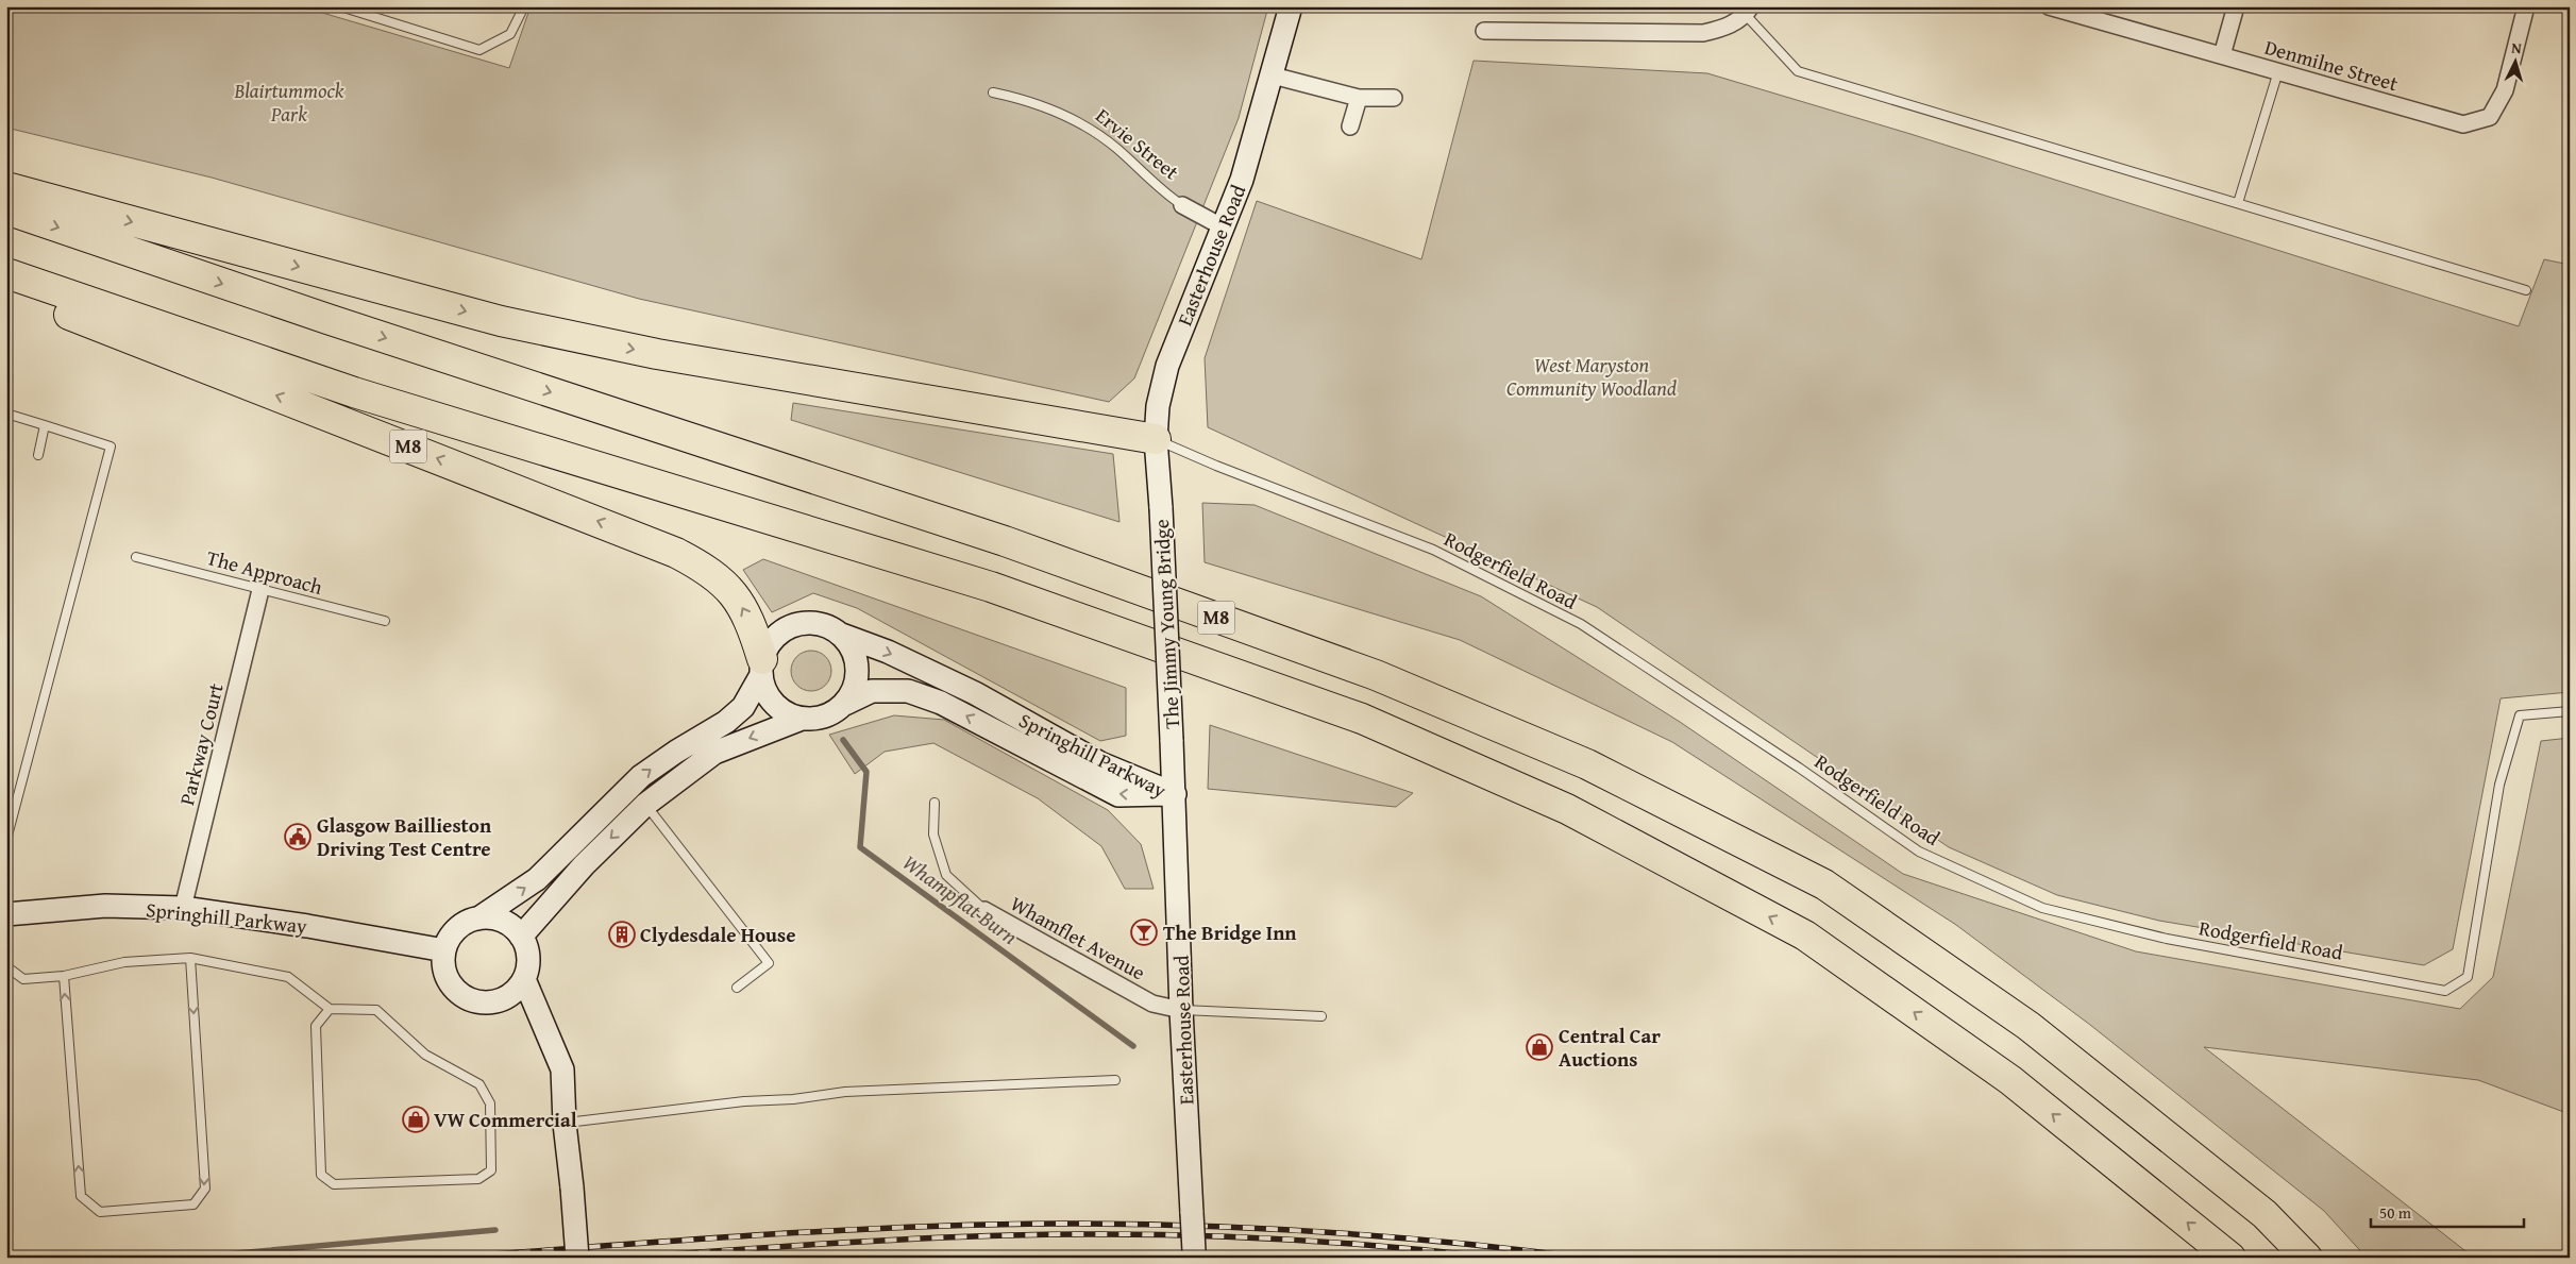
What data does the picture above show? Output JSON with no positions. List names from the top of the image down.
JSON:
{
  "streets": {
    "highway": ["M8"],
    "street": [
      "Denmilne Street",
      "Ervie Street",
      "Easterhouse Road",
      "The Jimmy Young Bridge",
      "Parkway Court",
      "Springhill Parkway",
      "Whamflet Avenue"
    ],
    "lane": ["Rodgerfield Road", "The Approach"]
  },
  "crossings": [
    ["Ervie Street", "Easterhouse Road"],
    ["Easterhouse Road", "Rodgerfield Road"],
    ["Easterhouse Road", "The Jimmy Young Bridge"],
    ["Easterhouse Road", "Springhill Parkway"],
    ["Easterhouse Road", "Whamflet Avenue"],
    ["M8", "Springhill Parkway"],
    ["The Approach", "Parkway Court"],
    ["Parkway Court", "Springhill Parkway"]
  ],
  "water": ["Whampflat Burn"],
  "parks": ["Blairtummock Park", "West Maryston Community Woodland"],
  "places": {
    "public building": ["Glasgow Baillieston Driving Test Centre"],
    "bar": ["The Bridge Inn"],
    "building": ["Clydesdale House"],
    "shop": ["Central Car Auctions", "VW Commercial"]
  },
  "scale_bar": "50 m",
  "north": "top"
}
